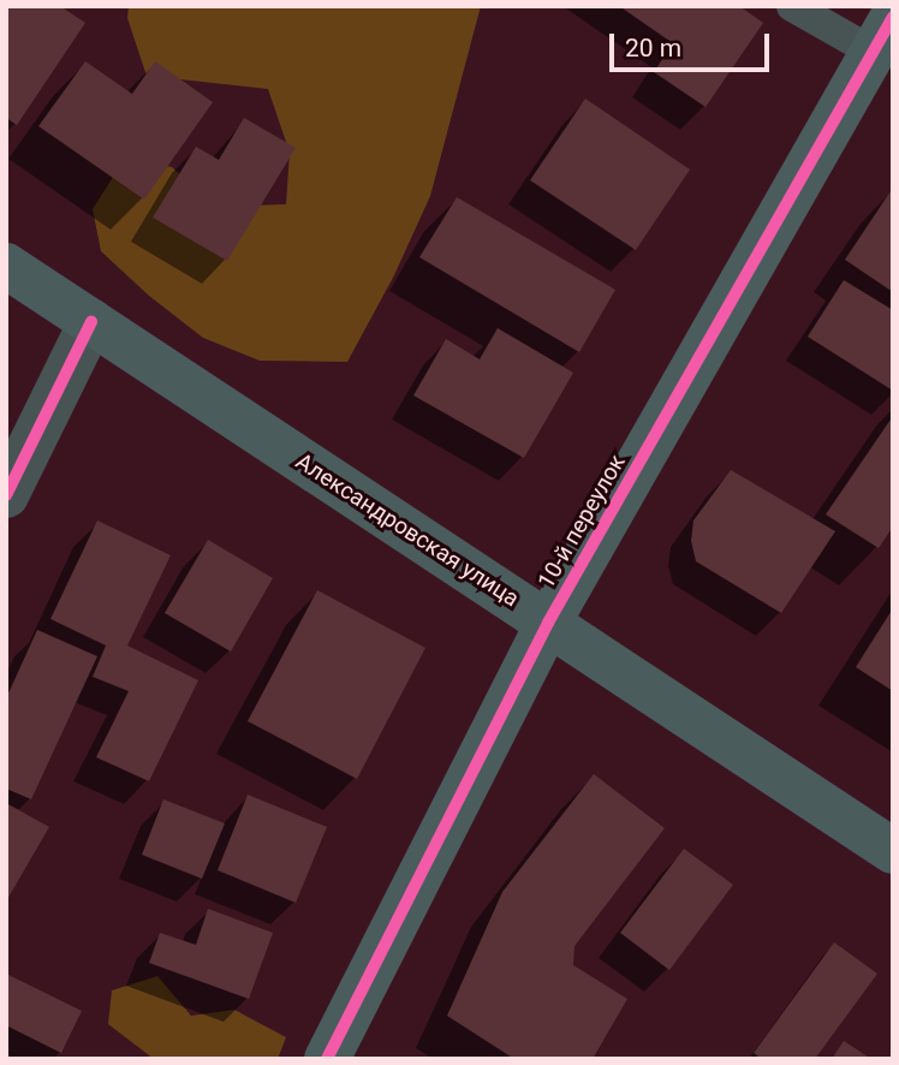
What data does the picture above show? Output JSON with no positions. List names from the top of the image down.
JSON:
{
  "streets": {
    "street": ["10-й переулок", "Александровская улица"]
  },
  "crossings": [
    ["10-й переулок", "Александровская улица"]
  ],
  "scale_bar": "20 m"
}
